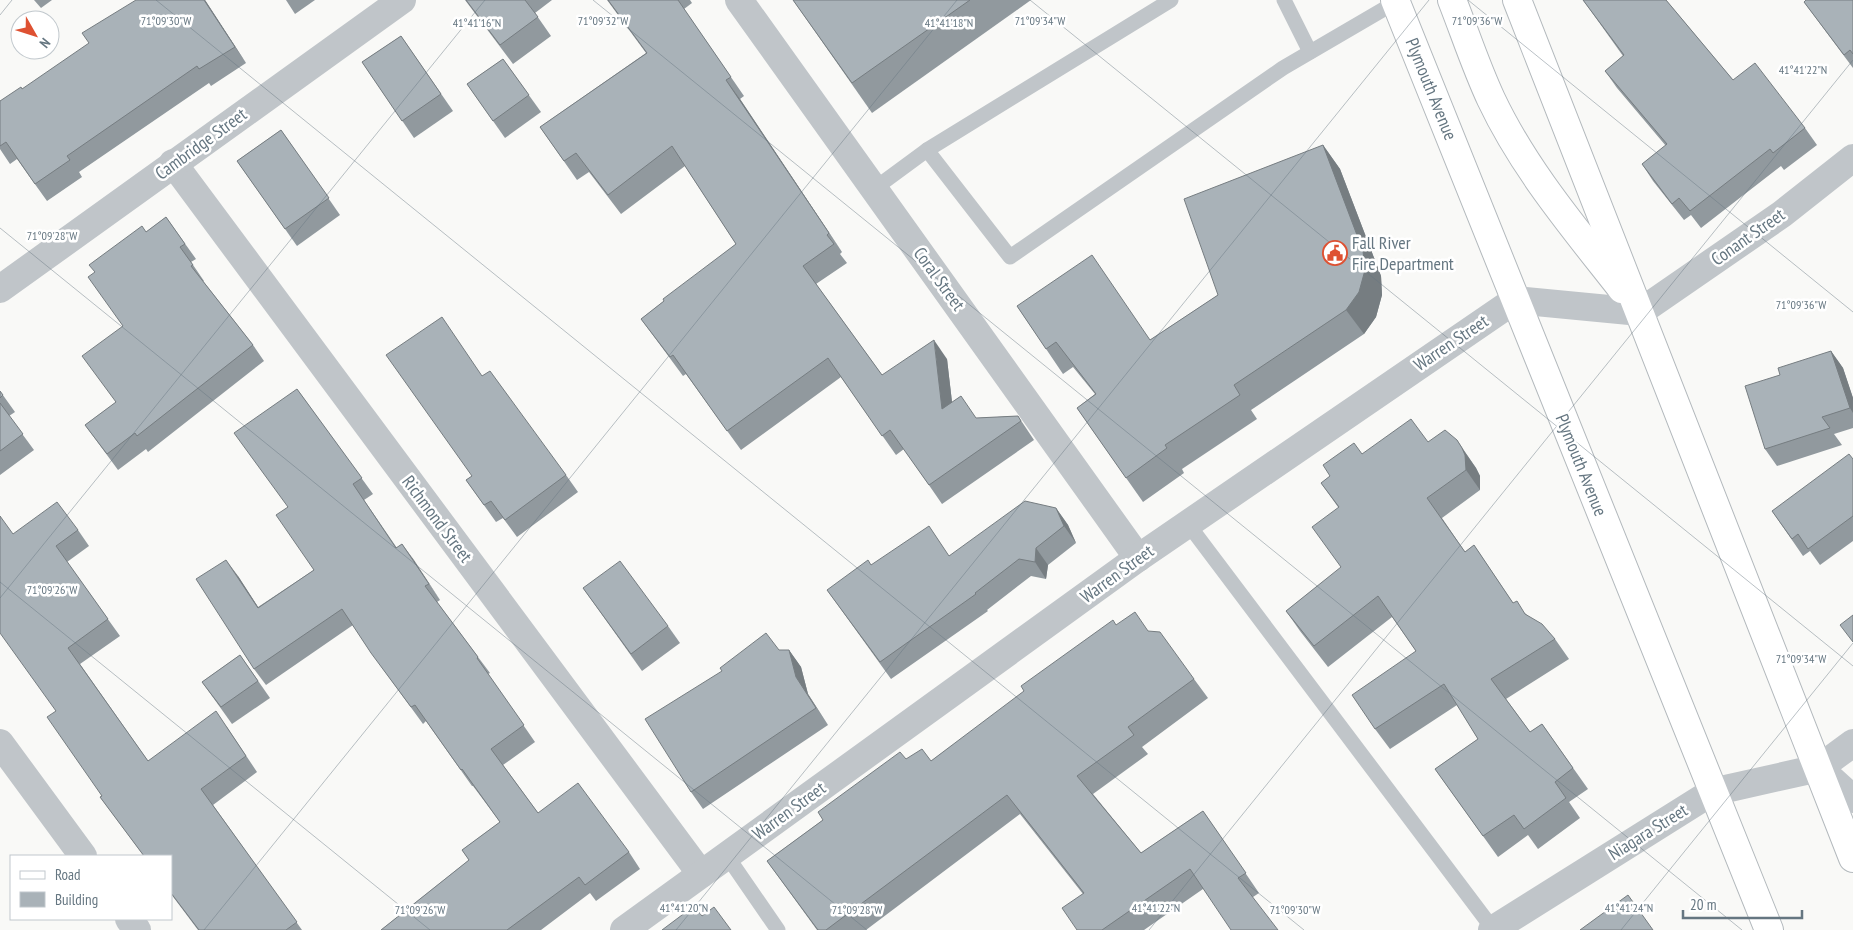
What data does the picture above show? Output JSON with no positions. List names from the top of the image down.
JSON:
{
  "streets": {
    "main road": ["Plymouth Avenue"],
    "street": [
      "Cambridge Street",
      "Conant Street",
      "Coral Street",
      "Warren Street",
      "Richmond Street",
      "Niagara Street"
    ]
  },
  "crossings": [
    ["Plymouth Avenue", "Warren Street"],
    ["Plymouth Avenue", "Niagara Street"],
    ["Cambridge Street", "Richmond Street"],
    ["Coral Street", "Warren Street"],
    ["Warren Street", "Richmond Street"]
  ],
  "places": {
    "public building": ["Fall River Fire Department"]
  },
  "legend": ["Road", "Building"],
  "scale_bar": "20 m",
  "north": "bottom right",
  "coordinates": [
    "71°09'30\"W",
    "71°09'32\"W",
    "71°09'34\"W",
    "71°09'36\"W",
    "41°41'16\"N",
    "41°41'18\"N",
    "41°41'22\"N",
    "71°09'28\"W",
    "71°09'26\"W",
    "41°41'20\"N",
    "41°41'24\"N"
  ]
}
